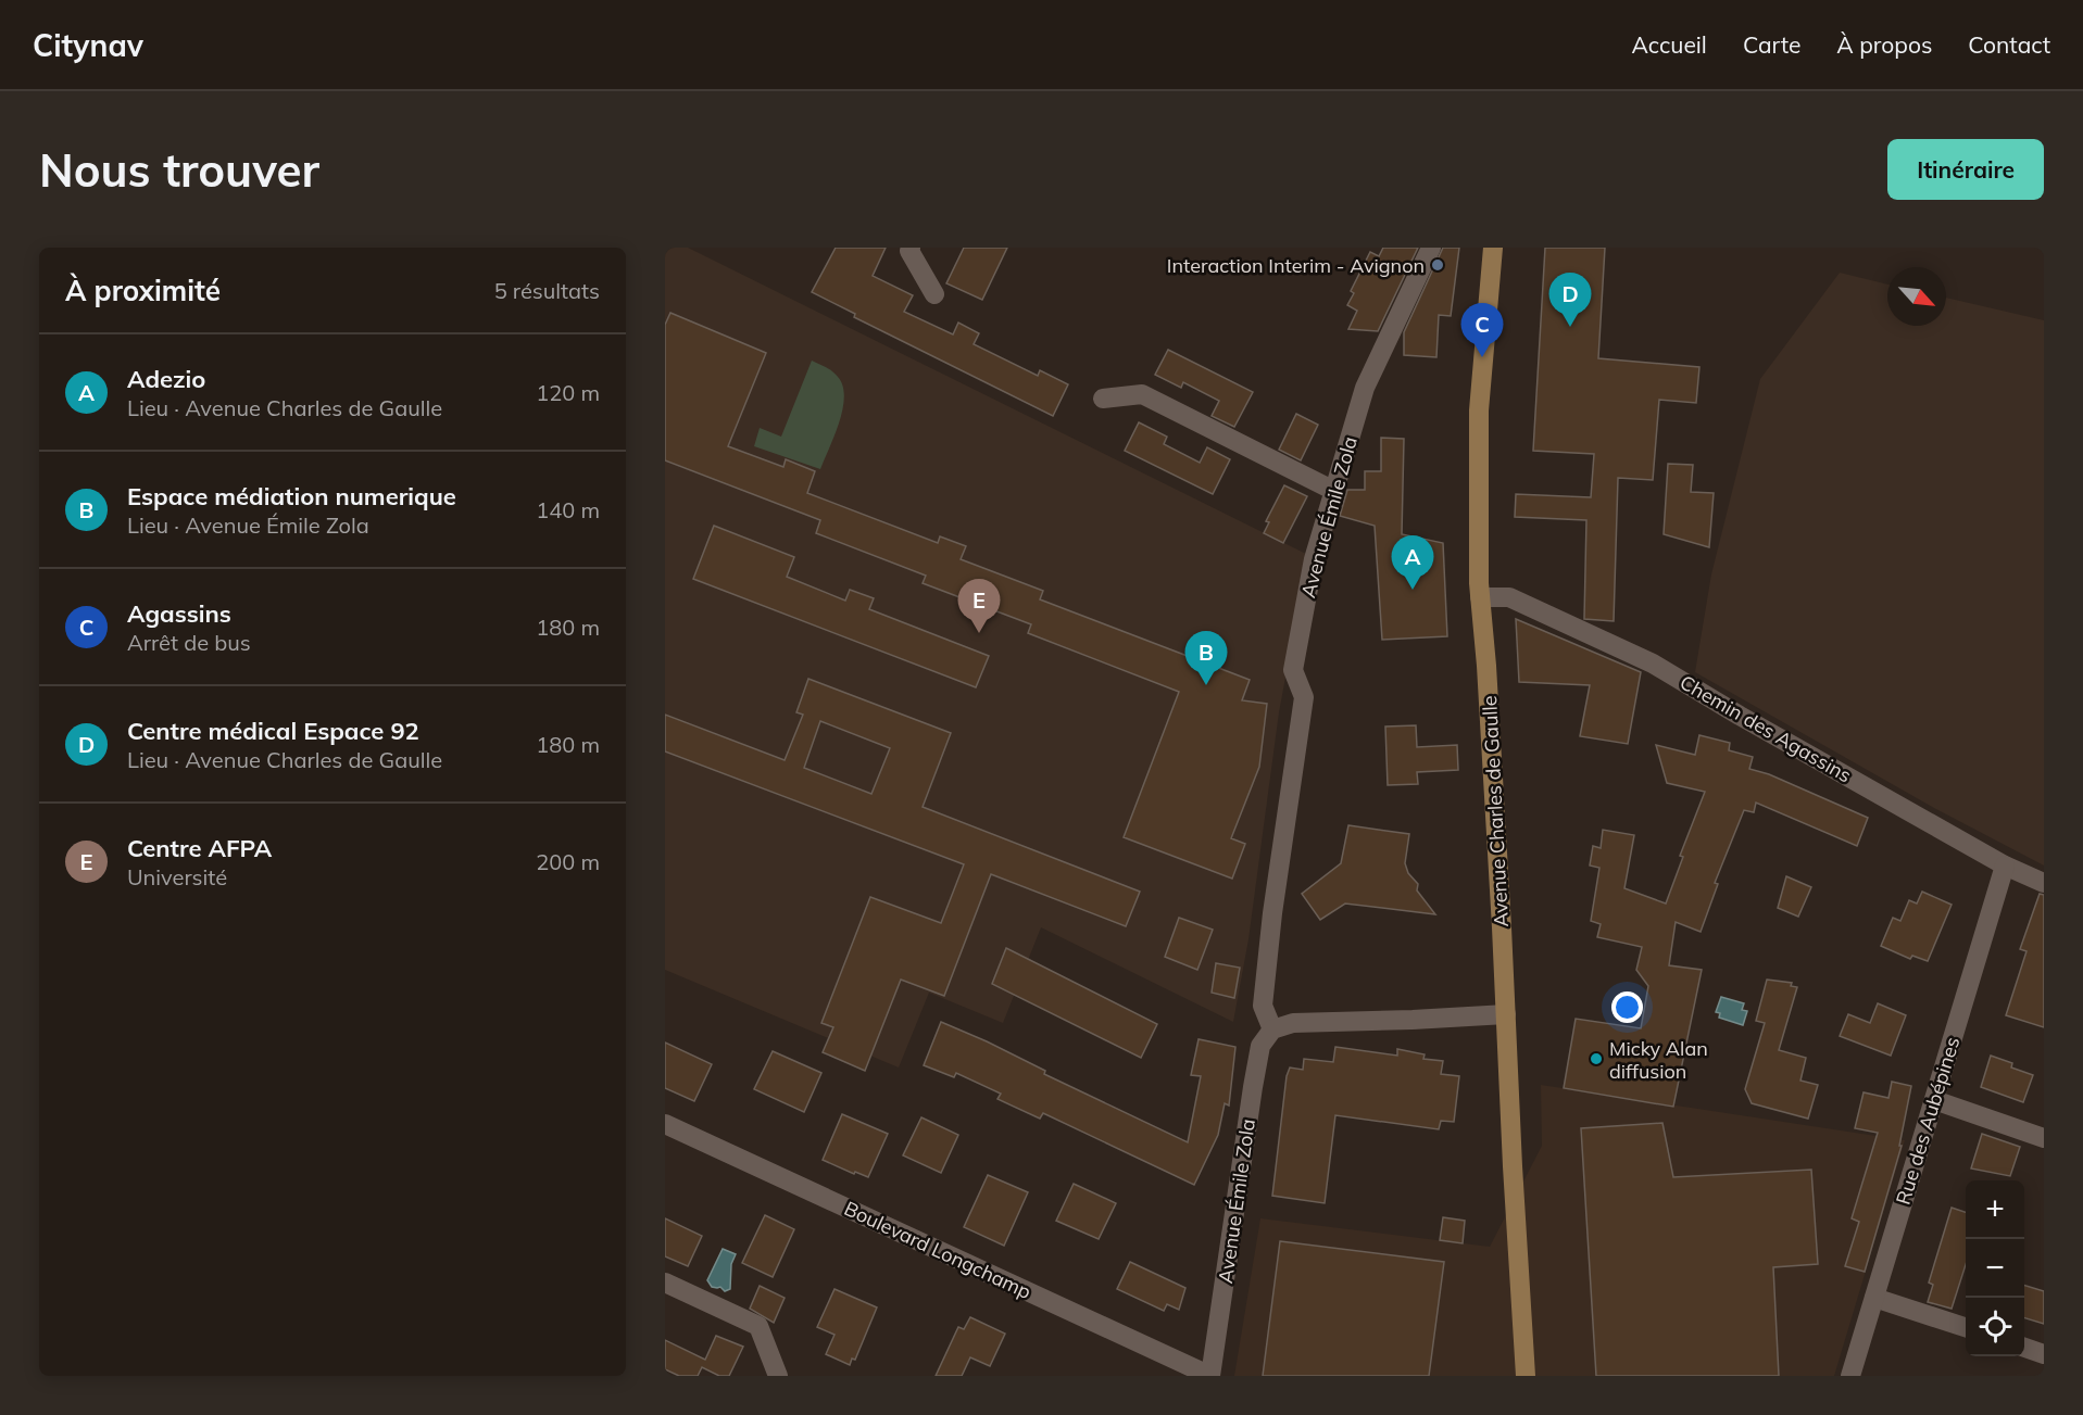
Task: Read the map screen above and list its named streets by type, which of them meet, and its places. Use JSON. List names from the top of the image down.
{
  "streets": {
    "main road": ["Avenue Charles de Gaulle"],
    "street": [
      "Avenue Émile Zola",
      "Chemin des Agassins",
      "Rue des Aubépines",
      "Boulevard Longchamp"
    ]
  },
  "crossings": [
    ["Avenue Émile Zola", "Boulevard Longchamp"],
    ["Chemin des Agassins", "Avenue Charles de Gaulle"],
    ["Chemin des Agassins", "Rue des Aubépines"]
  ],
  "places": ["Interaction Interim - Avignon", "Micky Alan diffusion"],
  "north": "bottom right",
  "page": {
    "header": "Citynav",
    "nav": [
      "Accueil",
      "Carte",
      "À propos",
      "Contact"
    ],
    "buttons": "Itinéraire",
    "title": "Nous trouver",
    "heading": ["À proximité", "5 résultats"],
    "pins": [
      "D",
      "C",
      "A",
      "E",
      "B"
    ],
    "list": [
      {
        "mark": "A",
        "name": "Adezio",
        "note": "Lieu · Avenue Charles de Gaulle",
        "value": "120 m"
      },
      {
        "mark": "B",
        "name": "Espace médiation numerique",
        "note": "Lieu · Avenue Émile Zola",
        "value": "140 m"
      },
      {
        "mark": "C",
        "name": "Agassins",
        "note": "Arrêt de bus",
        "value": "180 m"
      },
      {
        "mark": "D",
        "name": "Centre médical Espace 92",
        "note": "Lieu · Avenue Charles de Gaulle",
        "value": "180 m"
      },
      {
        "mark": "E",
        "name": "Centre AFPA",
        "note": "Université",
        "value": "200 m"
      }
    ],
    "map_buttons": ["+", "−"]
  }
}
